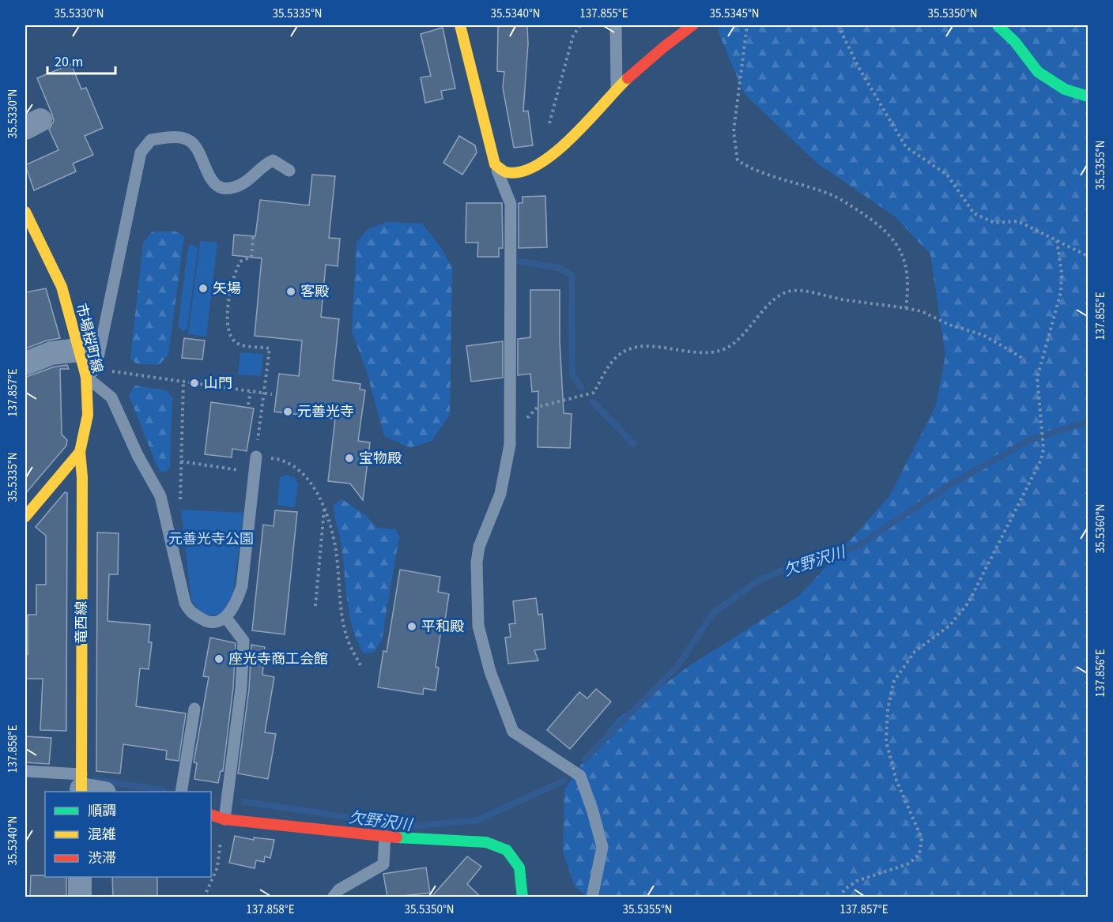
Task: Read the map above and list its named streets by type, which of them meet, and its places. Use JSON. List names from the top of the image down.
{
  "streets": {
    "street": ["市場桜町線", "竜西線"]
  },
  "crossings": [
    ["市場桜町線", "竜西線"]
  ],
  "water": ["欠野沢川"],
  "parks": ["元善光寺公園"],
  "places": [
    "矢場",
    "客殿",
    "山門",
    "元善光寺",
    "宝物殿",
    "平和殿",
    "座光寺商工会館"
  ],
  "legend": ["順調", "混雑", "渋滞"],
  "scale_bar": "20 m",
  "coordinates": [
    "35.5330°N",
    "35.5335°N",
    "35.5340°N",
    "137.855°E",
    "35.5345°N",
    "35.5350°N",
    "35.5355°N",
    "137.857°E",
    "35.5360°N",
    "137.856°E",
    "137.858°E"
  ]
}
